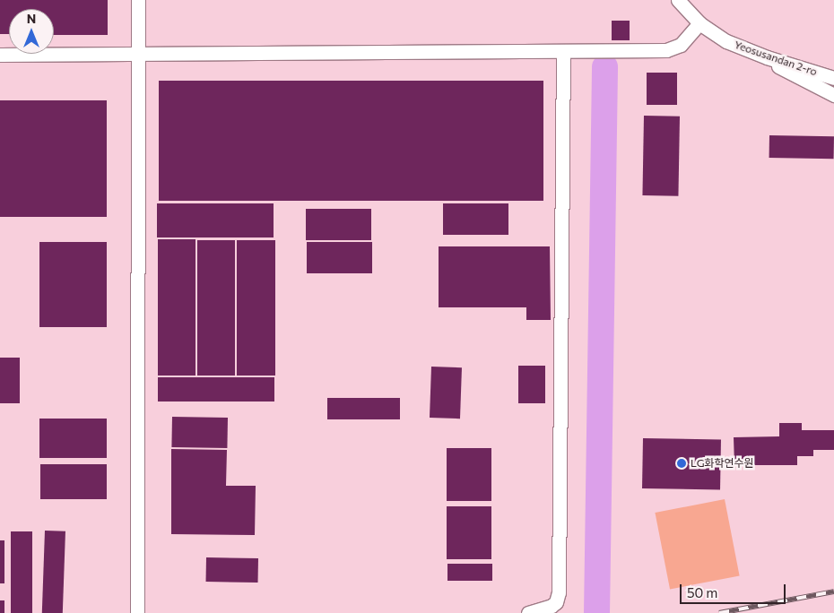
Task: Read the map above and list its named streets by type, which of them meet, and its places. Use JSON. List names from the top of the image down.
{
  "streets": {
    "street": ["Yeosusandan 2-ro"]
  },
  "places": ["LG화학연수원"],
  "scale_bar": "50 m",
  "north": "top"
}
